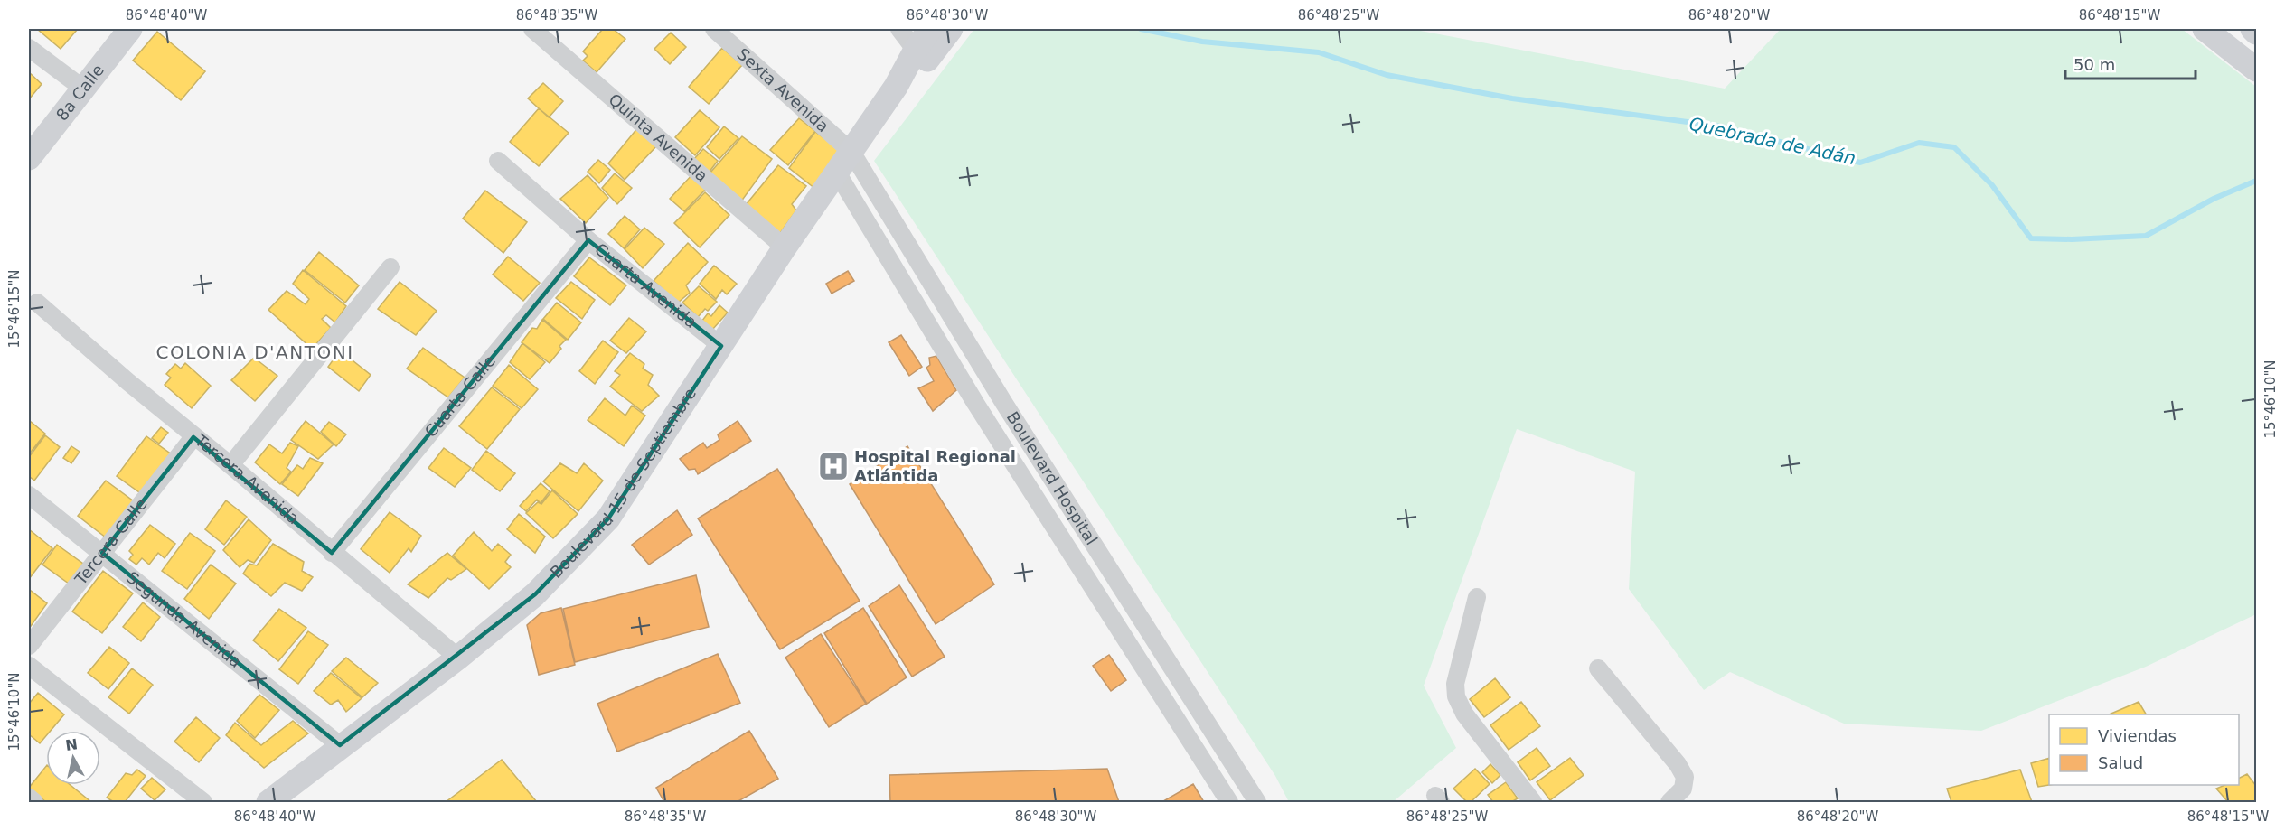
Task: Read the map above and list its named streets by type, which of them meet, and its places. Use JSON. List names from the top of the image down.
{
  "streets": {
    "street": [
      "Sexta Avenida",
      "8a Calle",
      "Quinta Avenida",
      "Cuarta Avenida",
      "Cuarta Calle",
      "Boulevard Hospital",
      "Tercera Avenida",
      "Boulevard 15 de Septiembre",
      "Tercera Calle",
      "Segunda Avenida"
    ]
  },
  "crossings": [
    ["Sexta Avenida", "Boulevard Hospital"],
    ["Sexta Avenida", "Boulevard 15 de Septiembre"],
    ["Quinta Avenida", "Boulevard 15 de Septiembre"],
    ["Cuarta Avenida", "Cuarta Calle"],
    ["Cuarta Avenida", "Boulevard 15 de Septiembre"],
    ["Cuarta Calle", "Tercera Avenida"],
    ["Boulevard Hospital", "Boulevard 15 de Septiembre"],
    ["Tercera Avenida", "Boulevard 15 de Septiembre"],
    ["Tercera Avenida", "Tercera Calle"],
    ["Boulevard 15 de Septiembre", "Segunda Avenida"],
    ["Tercera Calle", "Segunda Avenida"]
  ],
  "districts": ["COLONIA D'ANTONI"],
  "water": ["Quebrada de Adán"],
  "places": {
    "hospital": ["Hospital Regional Atlántida"]
  },
  "legend": ["Viviendas", "Salud"],
  "scale_bar": "50 m",
  "north": "top",
  "coordinates": [
    "86°48'40\"W",
    "86°48'35\"W",
    "86°48'30\"W",
    "86°48'25\"W",
    "86°48'20\"W",
    "86°48'15\"W",
    "15°46'15\"N",
    "15°46'10\"N"
  ]
}
